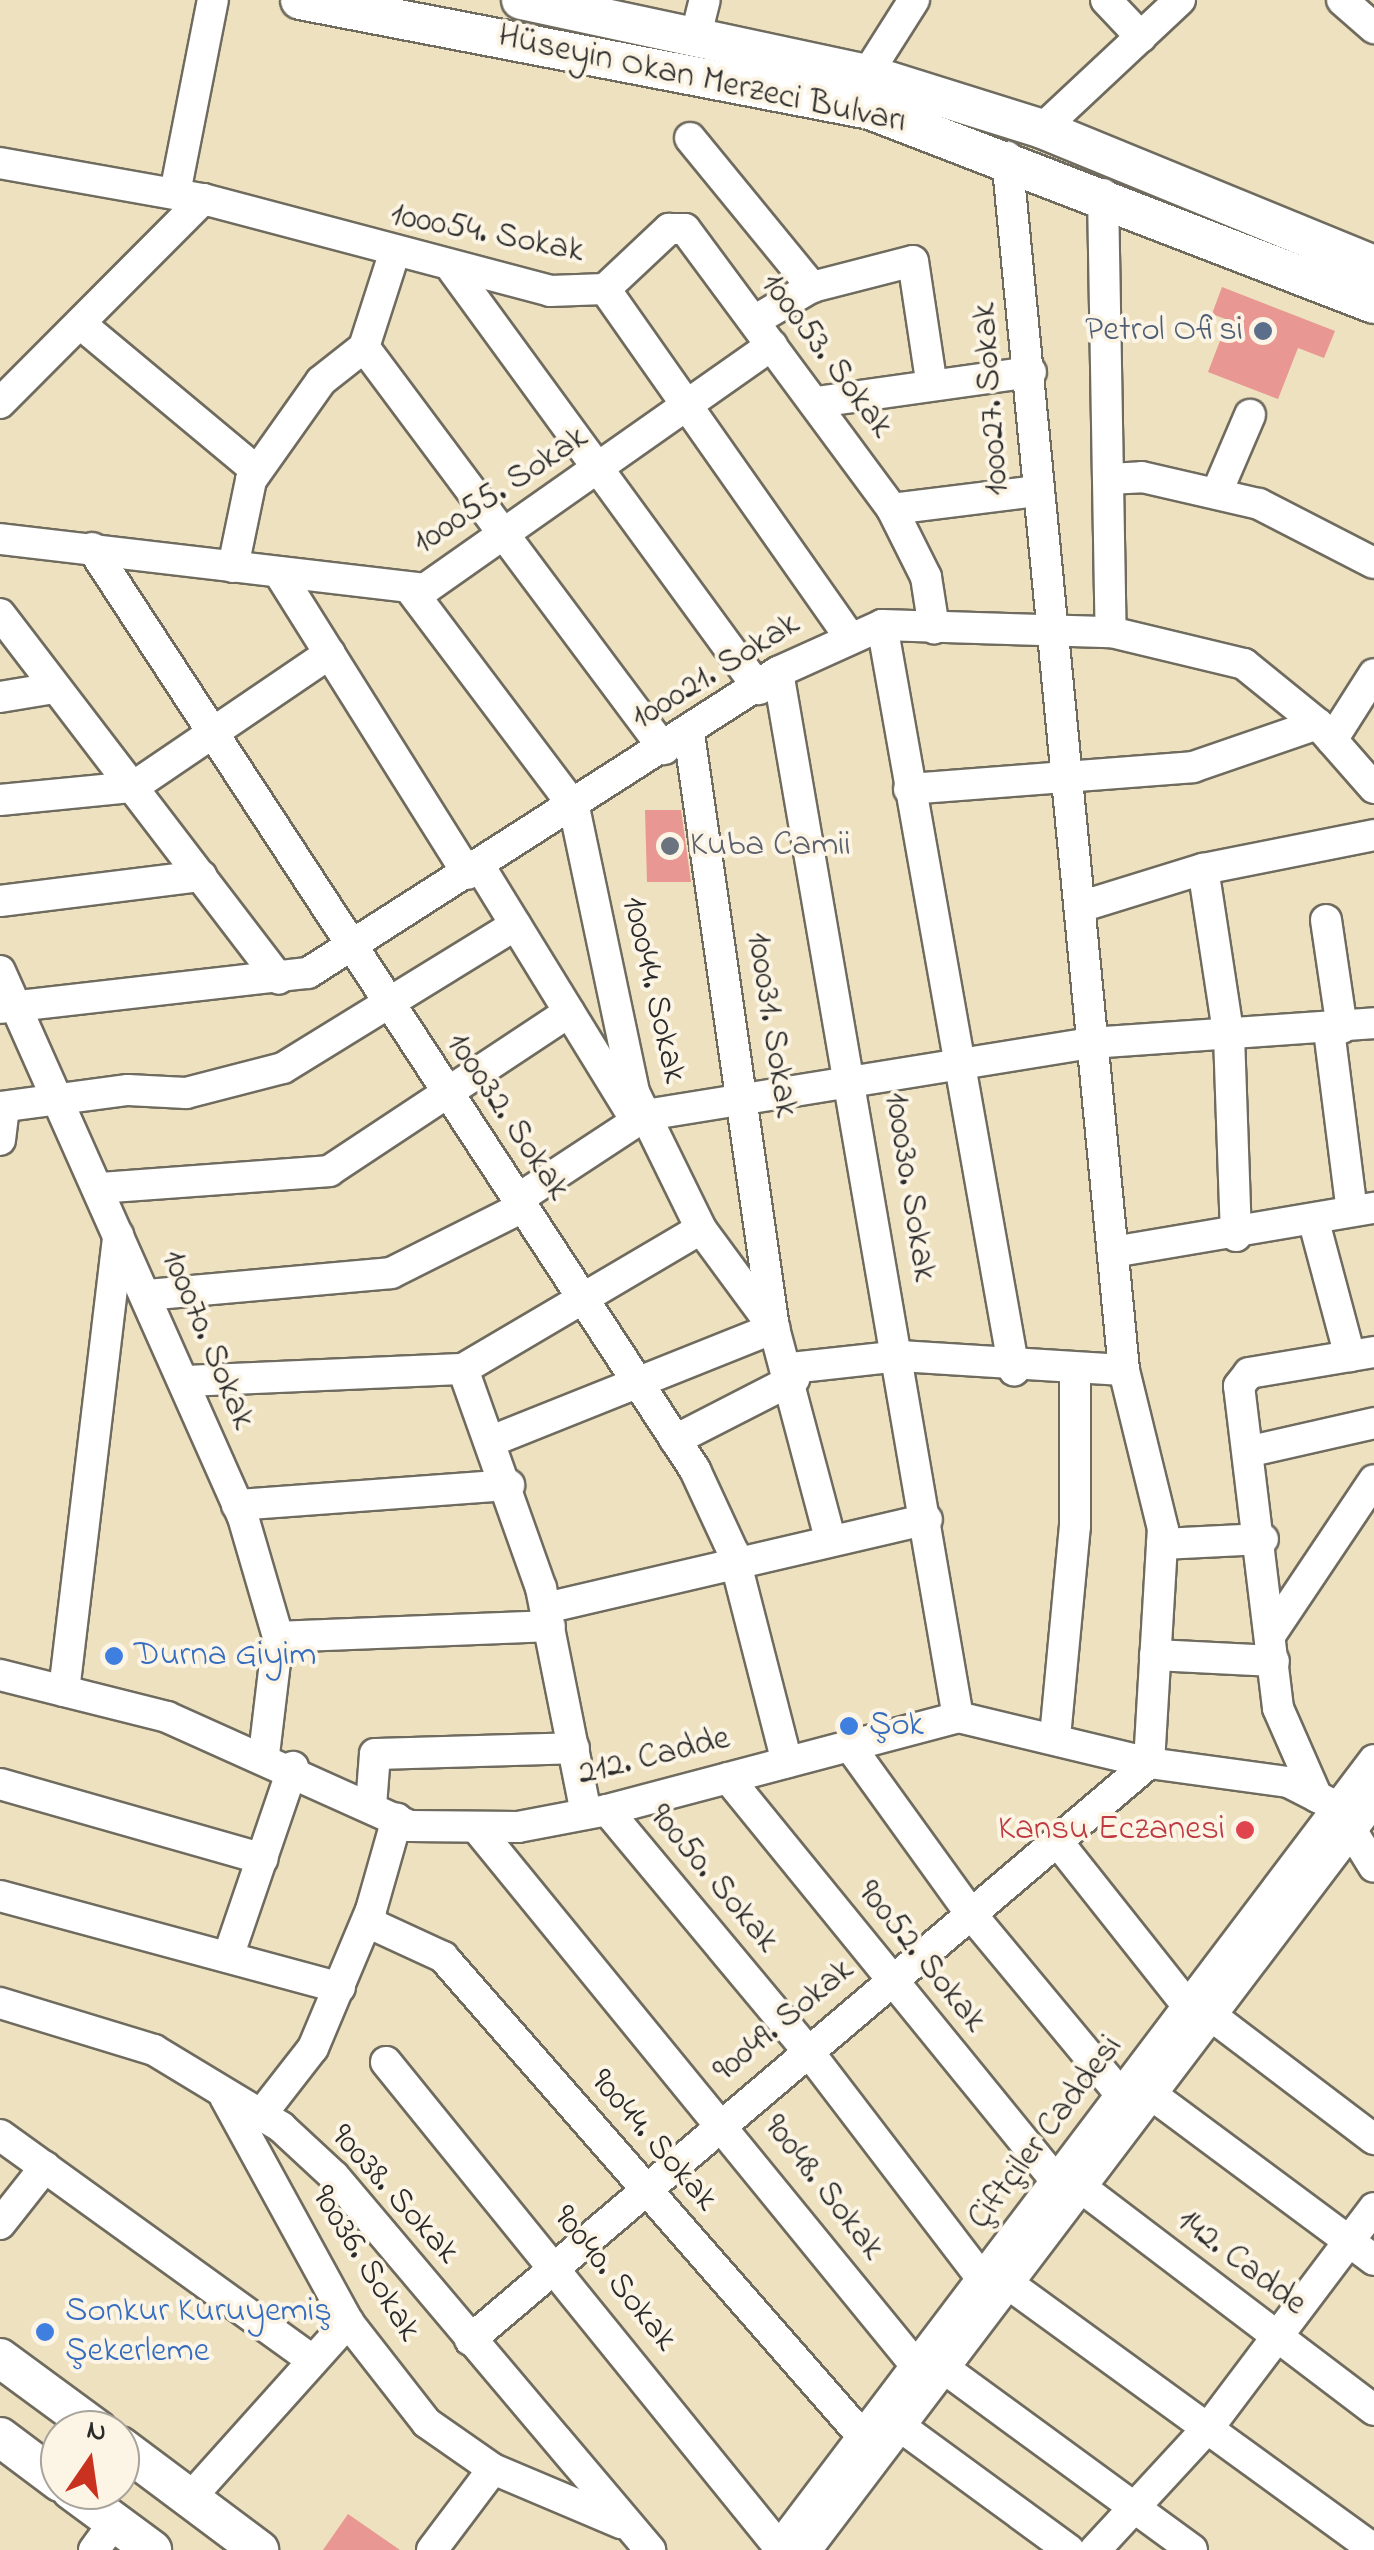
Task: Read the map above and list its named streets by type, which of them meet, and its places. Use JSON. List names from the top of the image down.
{
  "streets": {
    "main road": ["Hüseyin Okan Merzeci Bulvarı"],
    "street": [
      "100054. Sokak",
      "100053. Sokak",
      "100027. Sokak",
      "100055. Sokak",
      "100021. Sokak",
      "100044. Sokak",
      "100031. Sokak",
      "100032. Sokak",
      "100030. Sokak",
      "100070. Sokak",
      "212. Cadde",
      "90050. Sokak",
      "90052. Sokak",
      "90049. Sokak",
      "Çiftçiler Caddesi",
      "90044. Sokak",
      "90048. Sokak",
      "90038. Sokak",
      "142. Cadde",
      "90036. Sokak",
      "90040. Sokak"
    ]
  },
  "crossings": [
    ["Hüseyin Okan Merzeci Bulvarı", "100027. Sokak"],
    ["100054. Sokak", "100053. Sokak"],
    ["100054. Sokak", "100055. Sokak"],
    ["100054. Sokak", "100021. Sokak"],
    ["100054. Sokak", "100030. Sokak"],
    ["100053. Sokak", "100055. Sokak"],
    ["100053. Sokak", "100021. Sokak"],
    ["100027. Sokak", "100021. Sokak"],
    ["100027. Sokak", "212. Cadde"],
    ["100027. Sokak", "90049. Sokak"],
    ["100055. Sokak", "100044. Sokak"],
    ["100055. Sokak", "100032. Sokak"],
    ["100055. Sokak", "100030. Sokak"],
    ["100021. Sokak", "100044. Sokak"],
    ["100021. Sokak", "100031. Sokak"],
    ["100021. Sokak", "100032. Sokak"],
    ["100021. Sokak", "100030. Sokak"],
    ["100021. Sokak", "100070. Sokak"],
    ["100044. Sokak", "100031. Sokak"],
    ["100032. Sokak", "212. Cadde"],
    ["100030. Sokak", "212. Cadde"],
    ["100070. Sokak", "212. Cadde"],
    ["212. Cadde", "90050. Sokak"],
    ["212. Cadde", "90052. Sokak"],
    ["212. Cadde", "90049. Sokak"],
    ["212. Cadde", "Çiftçiler Caddesi"],
    ["212. Cadde", "90048. Sokak"],
    ["90050. Sokak", "90049. Sokak"],
    ["90050. Sokak", "Çiftçiler Caddesi"],
    ["90052. Sokak", "90049. Sokak"],
    ["90052. Sokak", "Çiftçiler Caddesi"],
    ["90052. Sokak", "142. Cadde"],
    ["90049. Sokak", "90044. Sokak"],
    ["90049. Sokak", "90048. Sokak"],
    ["90049. Sokak", "90038. Sokak"],
    ["90049. Sokak", "90040. Sokak"],
    ["Çiftçiler Caddesi", "90044. Sokak"],
    ["Çiftçiler Caddesi", "90048. Sokak"],
    ["Çiftçiler Caddesi", "142. Cadde"],
    ["Çiftçiler Caddesi", "90040. Sokak"],
    ["90038. Sokak", "90036. Sokak"]
  ],
  "places": [
    "Petrol Ofisi",
    "Kuba Camii",
    "Durna Giyim",
    "Şok",
    "Kansu Eczanesi",
    "Sonkur Kuruyemiş Şekerleme"
  ],
  "north": "top"
}
